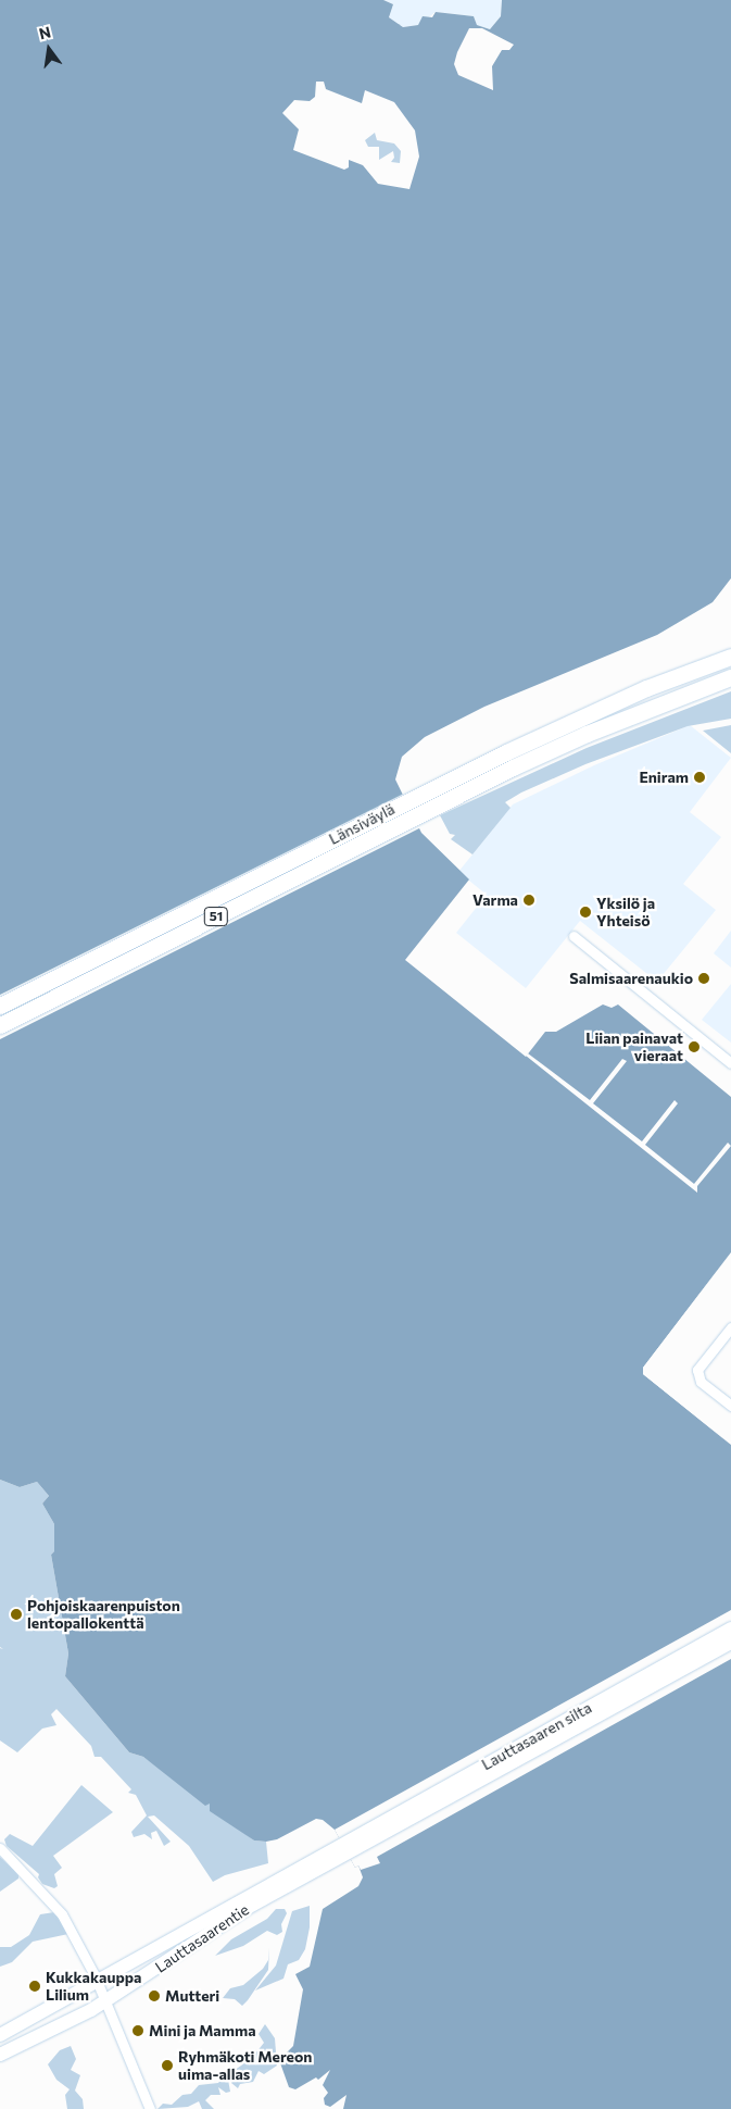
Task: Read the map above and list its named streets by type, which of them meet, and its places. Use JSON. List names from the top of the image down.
{
  "streets": {
    "highway": ["Länsiväylä", "51"],
    "main road": ["Lauttasaaren silta", "Lauttasaarentie"]
  },
  "crossings": [
    ["Lauttasaaren silta", "Lauttasaarentie"]
  ],
  "places": [
    "Eniram",
    "Varma",
    "Yksilö ja Yhteisö",
    "Salmisaarenaukio",
    "Liian painavat vieraat",
    "Pohjoiskaarenpuiston lentopallokenttä",
    "Kukkakauppa Lilium",
    "Mutteri",
    "Mini ja Mamma",
    "Ryhmäkoti Mereon uima-allas"
  ],
  "north": "top"
}
